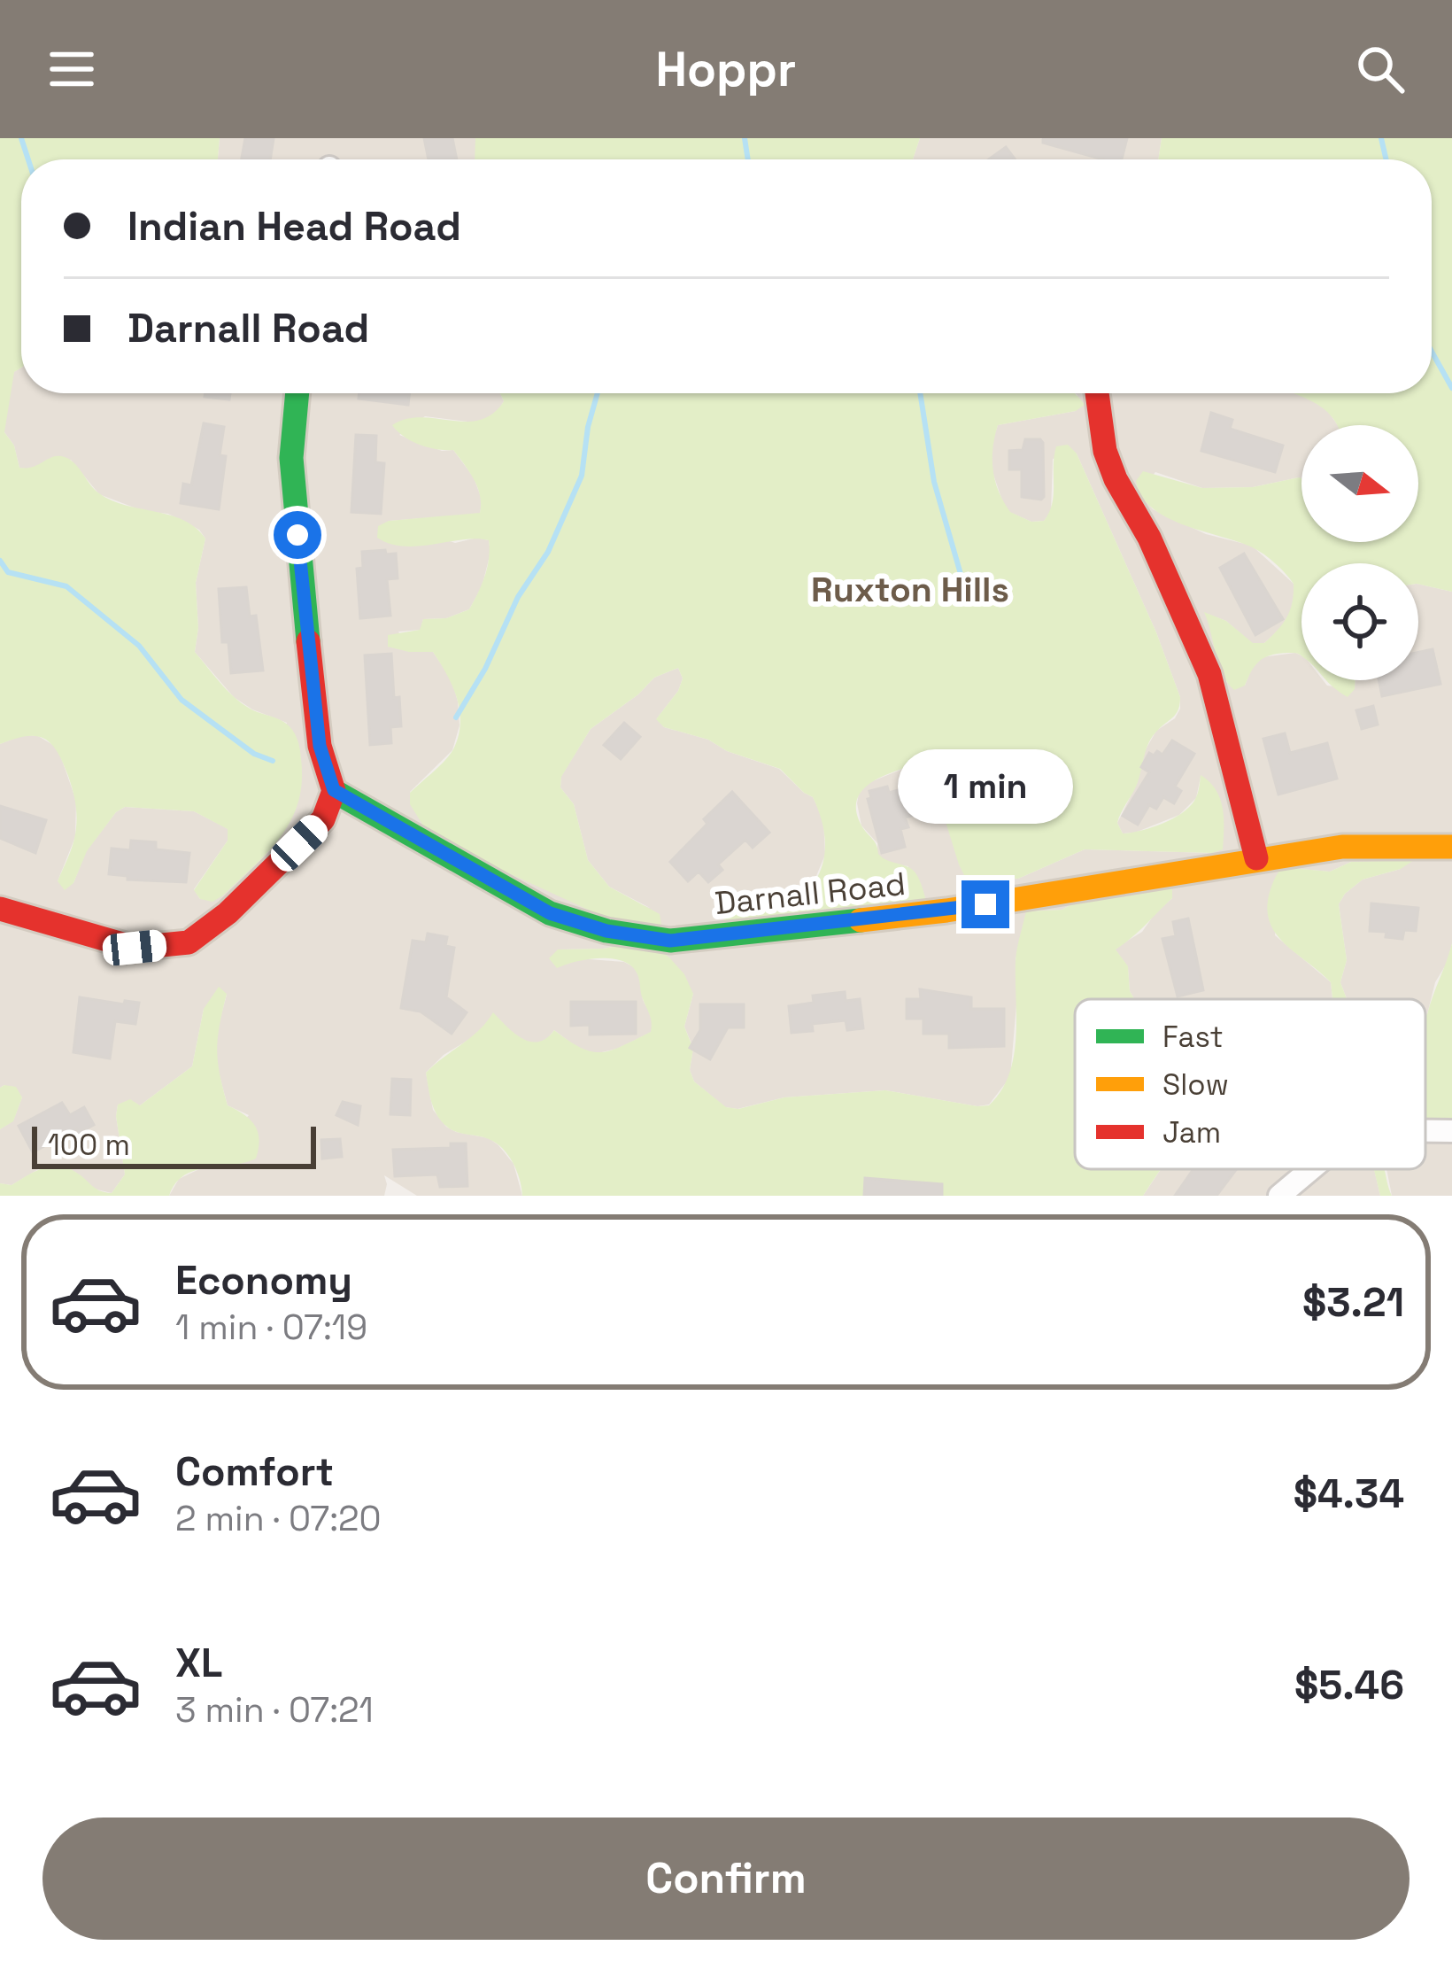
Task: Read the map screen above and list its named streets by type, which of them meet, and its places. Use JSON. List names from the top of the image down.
{
  "streets": {
    "street": ["Darnall Road"]
  },
  "districts": ["Ruxton Hills"],
  "legend": ["Fast", "Slow", "Jam"],
  "scale_bar": "100 m",
  "north": "right",
  "page": {
    "header": "Hoppr",
    "banner": ["Indian Head Road", "Darnall Road"],
    "bubble": "1 min",
    "scale": "100 m",
    "list": [
      {
        "name": "Economy",
        "note": "1 min · 07:19",
        "value": "$3.21"
      },
      {
        "name": "Comfort",
        "note": "2 min · 07:20",
        "value": "$4.34"
      },
      {
        "name": "XL",
        "note": "3 min · 07:21",
        "value": "$5.46"
      }
    ],
    "buttons": "Confirm"
  }
}
